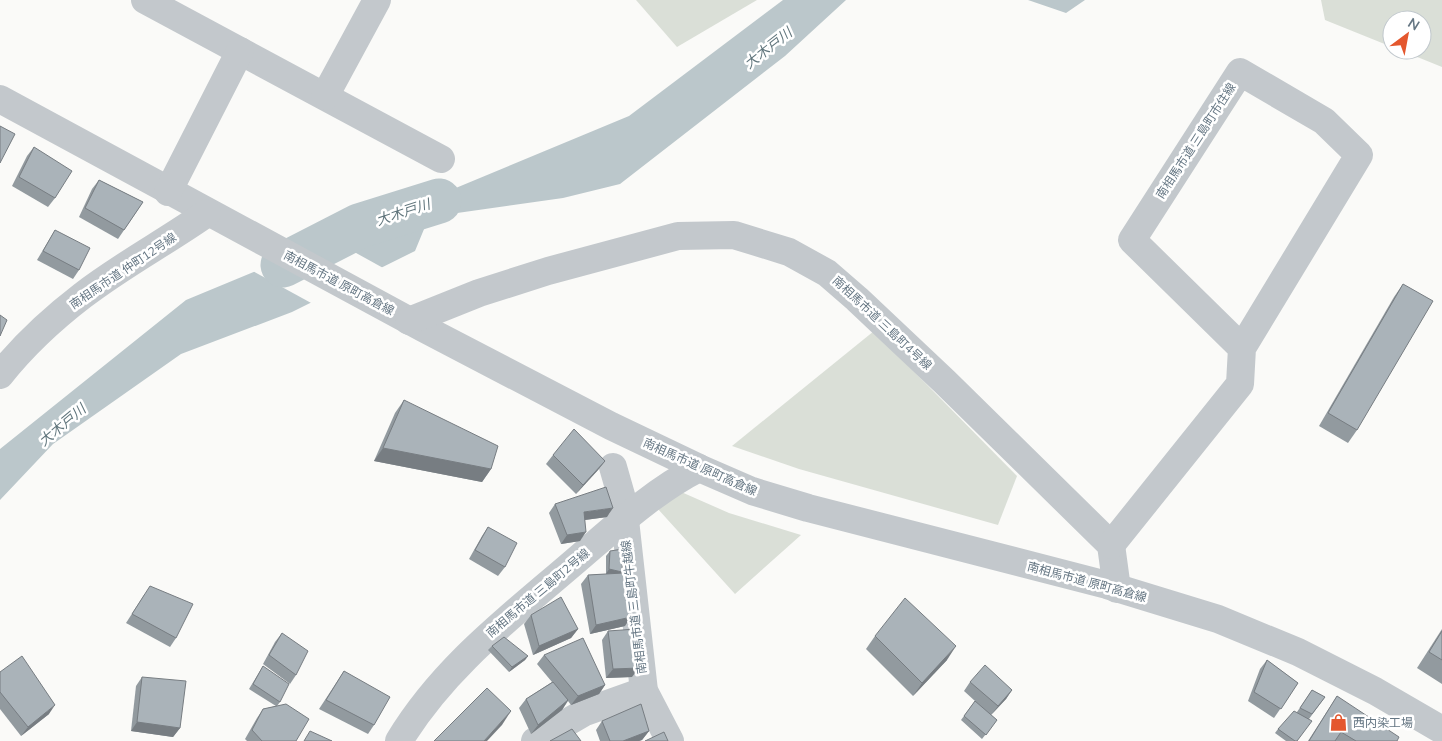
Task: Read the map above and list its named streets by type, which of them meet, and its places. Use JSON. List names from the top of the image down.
{
  "streets": {
    "street": [
      "南相馬市道 三島町市住線",
      "南相馬市道 仲町12号線",
      "南相馬市道 原町高倉線",
      "南相馬市道 三島町4号線",
      "南相馬市道 三島町2号線",
      "南相馬市道 三島町牛越線"
    ]
  },
  "crossings": [
    ["南相馬市道 三島町市住線", "南相馬市道 三島町4号線"],
    ["南相馬市道 仲町12号線", "南相馬市道 原町高倉線"],
    ["南相馬市道 原町高倉線", "南相馬市道 三島町4号線"],
    ["南相馬市道 原町高倉線", "南相馬市道 三島町2号線"],
    ["南相馬市道 三島町2号線", "南相馬市道 三島町牛越線"]
  ],
  "water": ["大木戸川"],
  "places": {
    "shop": ["西内染工場"]
  },
  "north": "top right"
}
